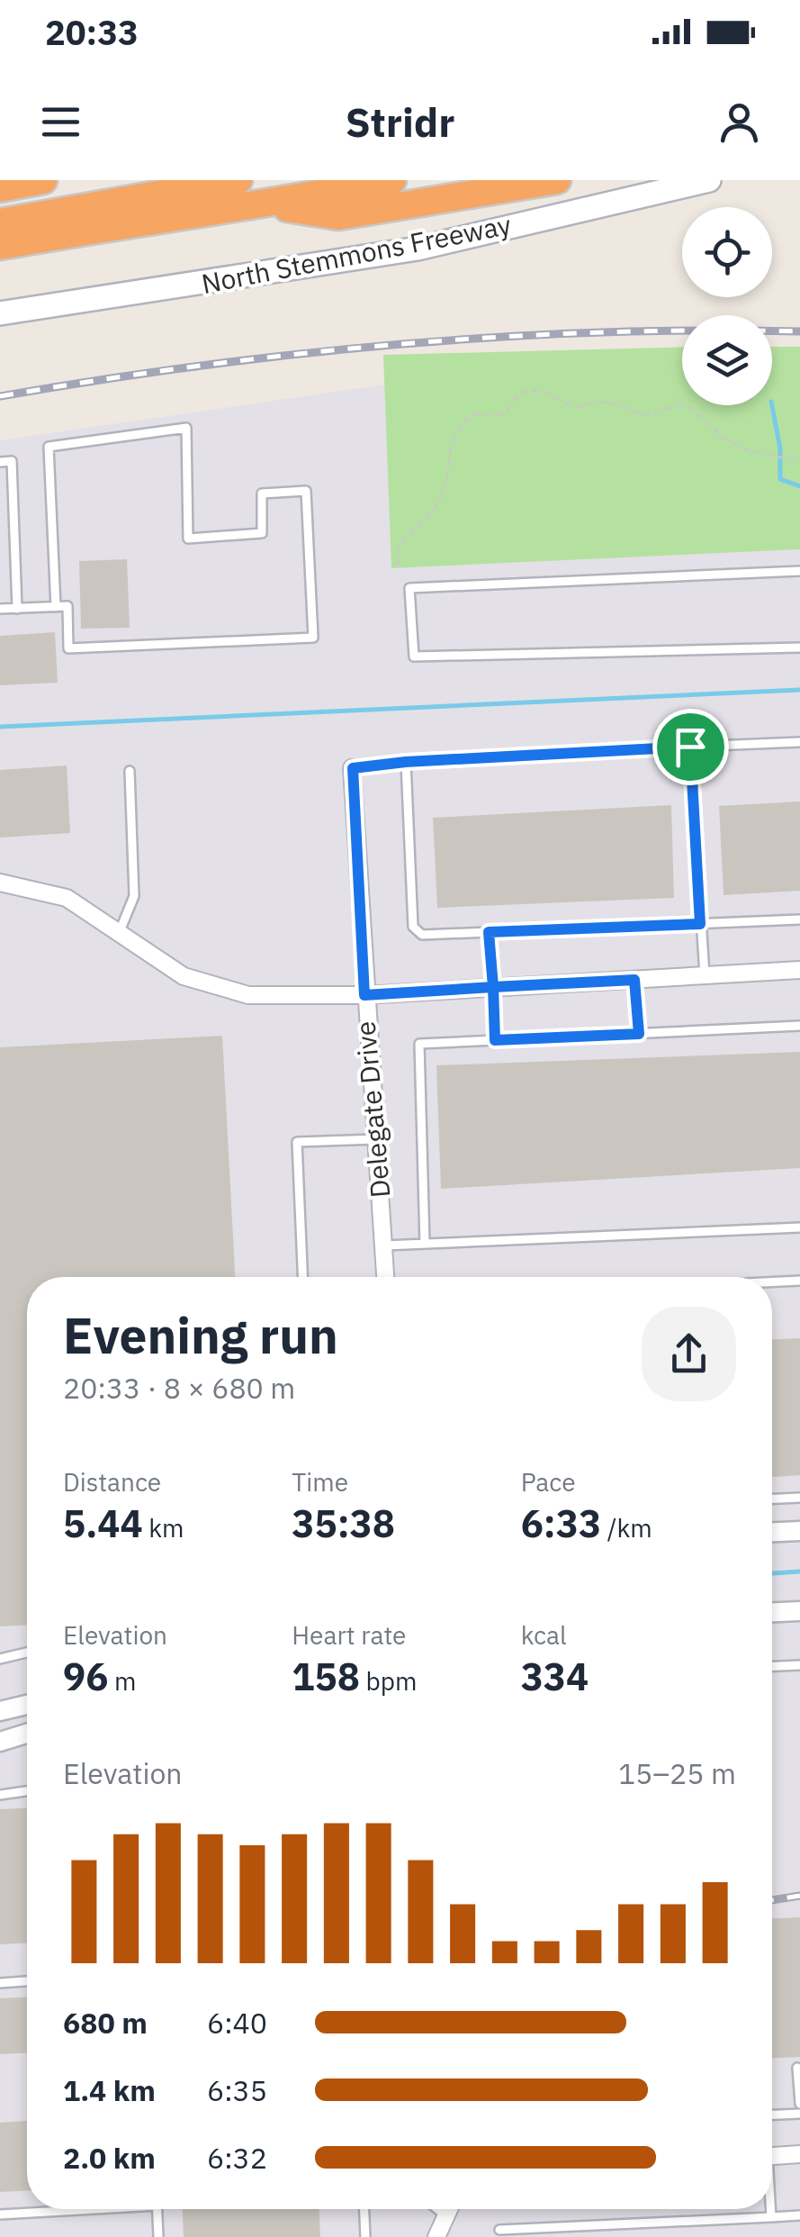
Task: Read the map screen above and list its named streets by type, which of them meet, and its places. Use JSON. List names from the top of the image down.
{
  "streets": {
    "main road": ["North Stemmons Freeway"],
    "street": ["Delegate Drive"]
  },
  "page": {
    "status": "20:33",
    "header": "Stridr",
    "heading": ["Evening run", "20:33 · 8 × 680 m"],
    "stats": [
      ["Distance", "5.44 km"],
      ["Time", "35:38"],
      ["Pace", "6:33 /km"],
      ["Elevation", "96 m"],
      ["Heart rate", "158 bpm"],
      ["kcal", "334"]
    ],
    "chart": ["Elevation", "15–25 m"],
    "list": [
      {
        "name": "680 m",
        "note": "6:40"
      },
      {
        "name": "1.4 km",
        "note": "6:35"
      },
      {
        "name": "2.0 km",
        "note": "6:32"
      }
    ]
  }
}
